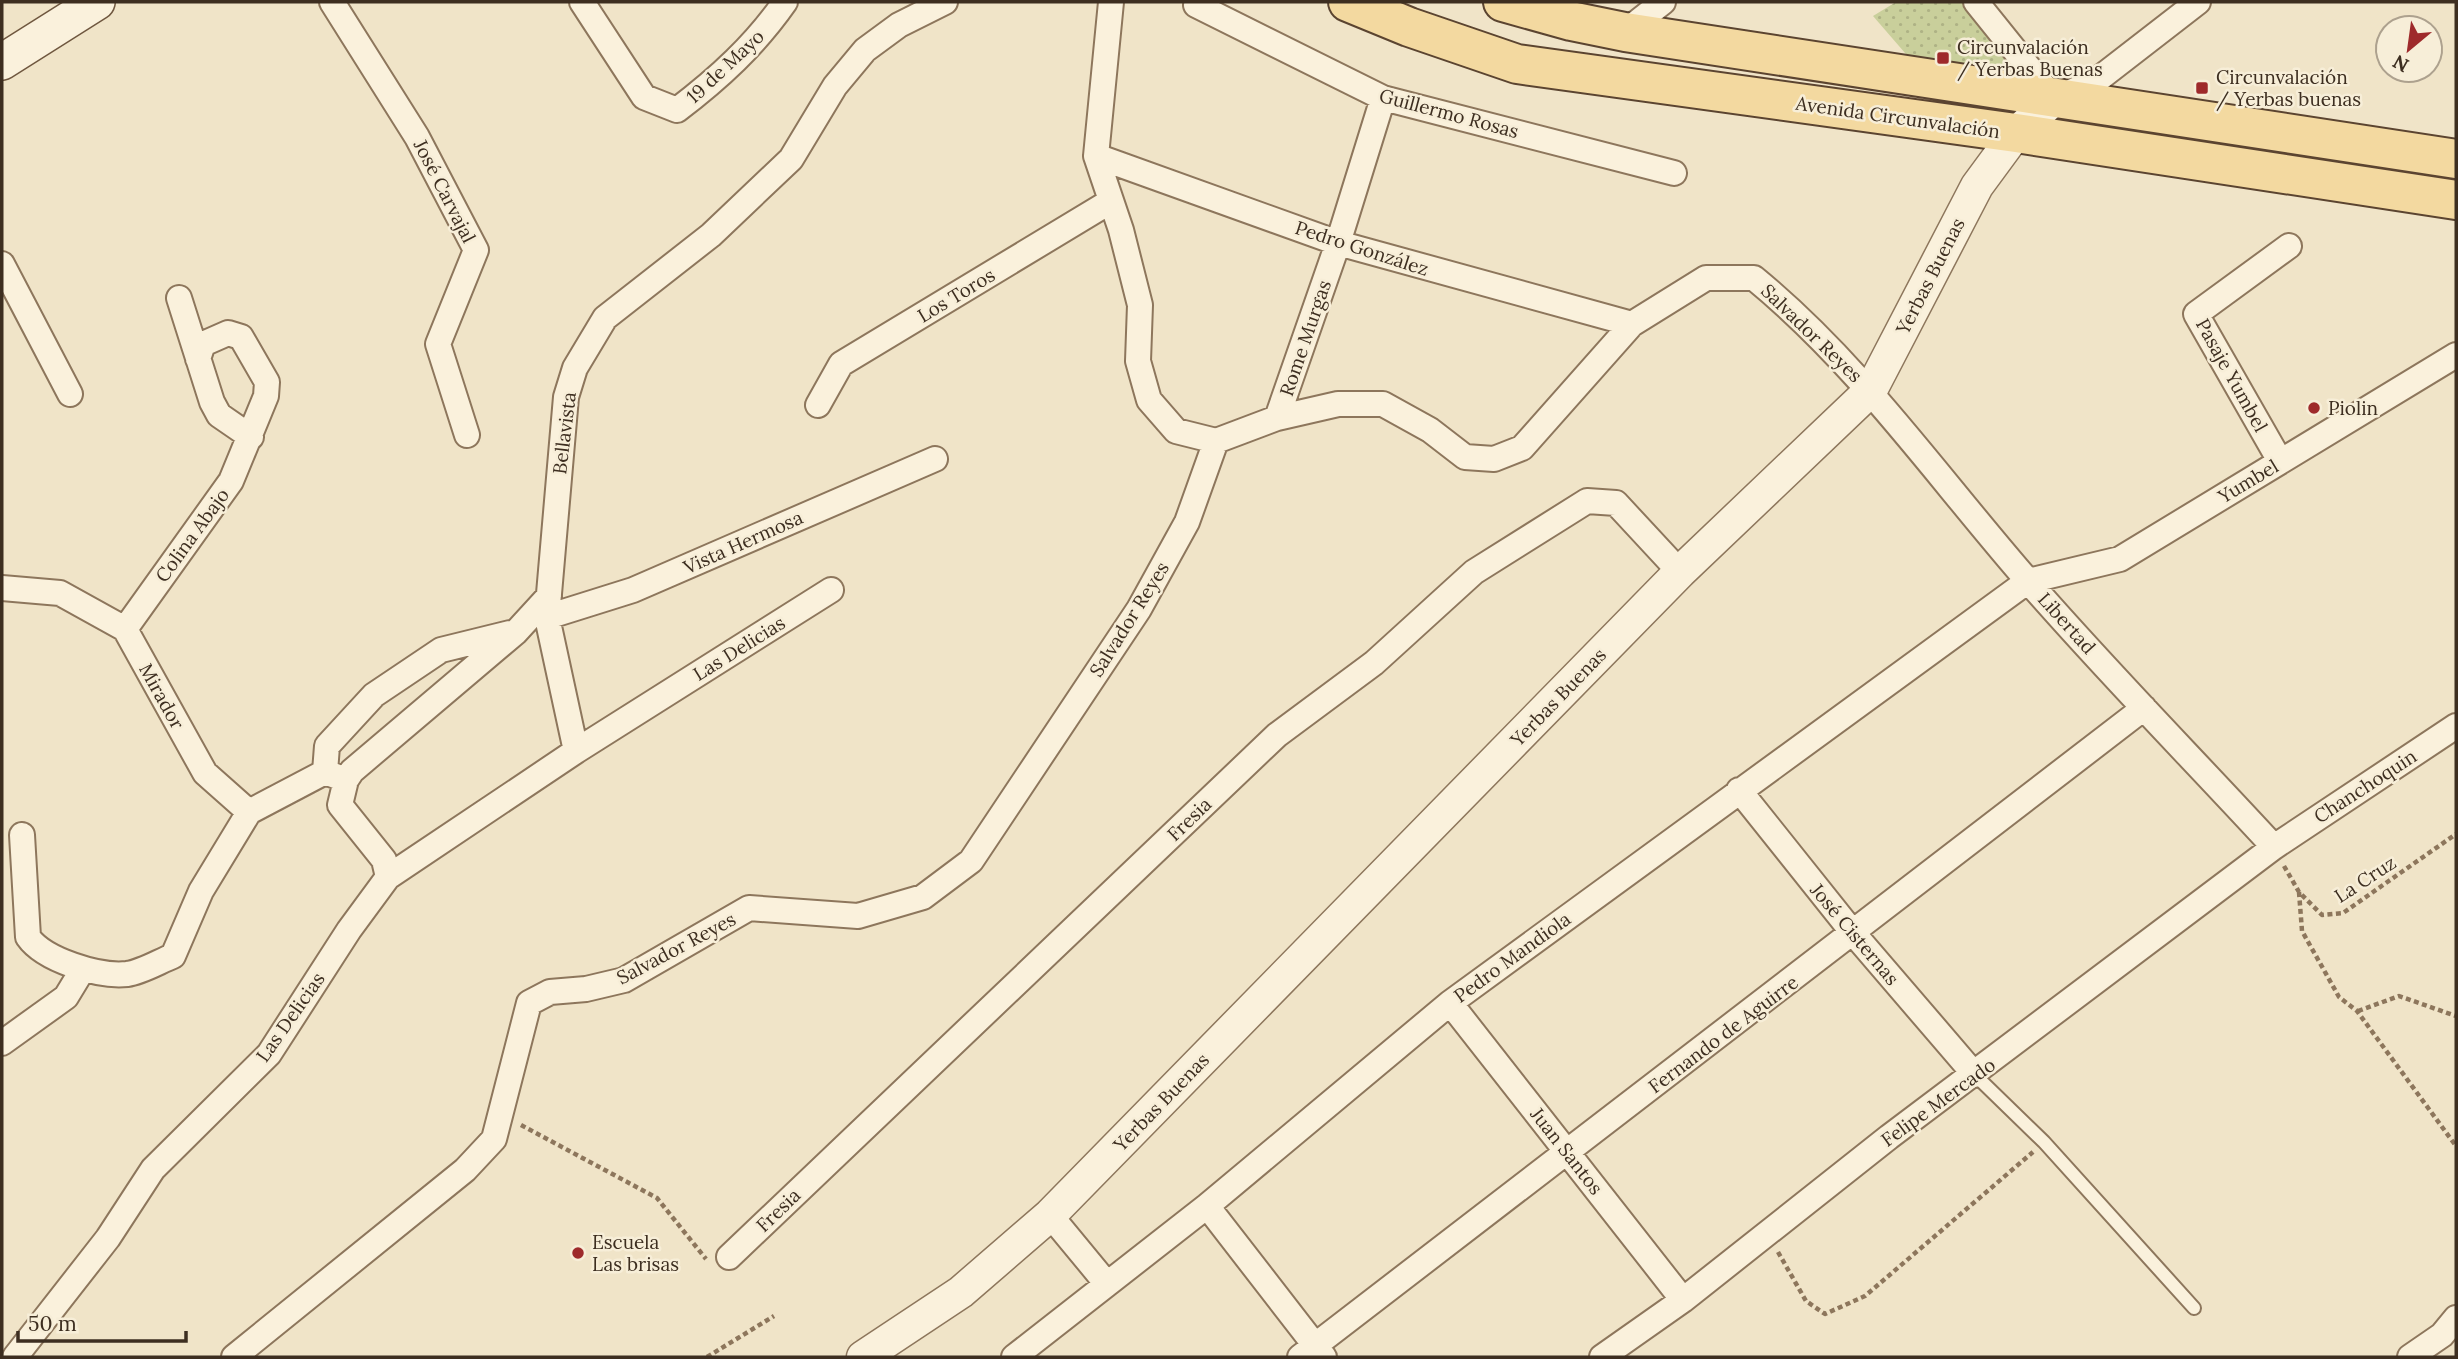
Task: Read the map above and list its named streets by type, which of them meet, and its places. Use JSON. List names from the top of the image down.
{
  "streets": {
    "main road": ["Avenida Circunvalación"],
    "street": [
      "19 de Mayo",
      "Guillermo Rosas",
      "José Carvajal",
      "Pedro González",
      "Yerbas Buenas",
      "Los Toros",
      "Salvador Reyes",
      "Rome Murgas",
      "Pasaje Yumbel",
      "Bellavista",
      "Yumbel",
      "Colina Abajo",
      "Vista Hermosa",
      "Libertad",
      "Las Delicias",
      "Mirador",
      "Chanchoquin",
      "Fresia",
      "José Cisternas",
      "Pedro Mandiola",
      "Fernando de Aguirre",
      "Felipe Mercado",
      "Juan Santos"
    ],
    "path": ["La Cruz"]
  },
  "crossings": [
    ["Guillermo Rosas", "Rome Murgas"],
    ["Avenida Circunvalación", "Yerbas Buenas"],
    ["Pedro González", "Salvador Reyes"],
    ["Pedro González", "Rome Murgas"],
    ["Yerbas Buenas", "Salvador Reyes"],
    ["Yerbas Buenas", "Libertad"],
    ["Yerbas Buenas", "Fresia"],
    ["Salvador Reyes", "Rome Murgas"],
    ["Salvador Reyes", "Libertad"],
    ["Pasaje Yumbel", "Yumbel"],
    ["Bellavista", "Vista Hermosa"],
    ["Yumbel", "Libertad"],
    ["Yumbel", "Pedro Mandiola"],
    ["Colina Abajo", "Mirador"],
    ["Libertad", "Chanchoquin"],
    ["Libertad", "La Cruz"],
    ["Libertad", "Pedro Mandiola"],
    ["Libertad", "Fernando de Aguirre"],
    ["Libertad", "Felipe Mercado"],
    ["Chanchoquin", "La Cruz"],
    ["Chanchoquin", "Felipe Mercado"],
    ["La Cruz", "Felipe Mercado"],
    ["José Cisternas", "Pedro Mandiola"],
    ["José Cisternas", "Fernando de Aguirre"],
    ["José Cisternas", "Felipe Mercado"],
    ["Pedro Mandiola", "Juan Santos"],
    ["Fernando de Aguirre", "Juan Santos"],
    ["Felipe Mercado", "Juan Santos"]
  ],
  "places": {
    "transit": ["Circunvalación / Yerbas Buenas", "Circunvalación / Yerbas buenas"],
    "other": ["Piolin", "Escuela Las brisas"]
  },
  "scale_bar": "50 m",
  "north": "bottom left"
}
